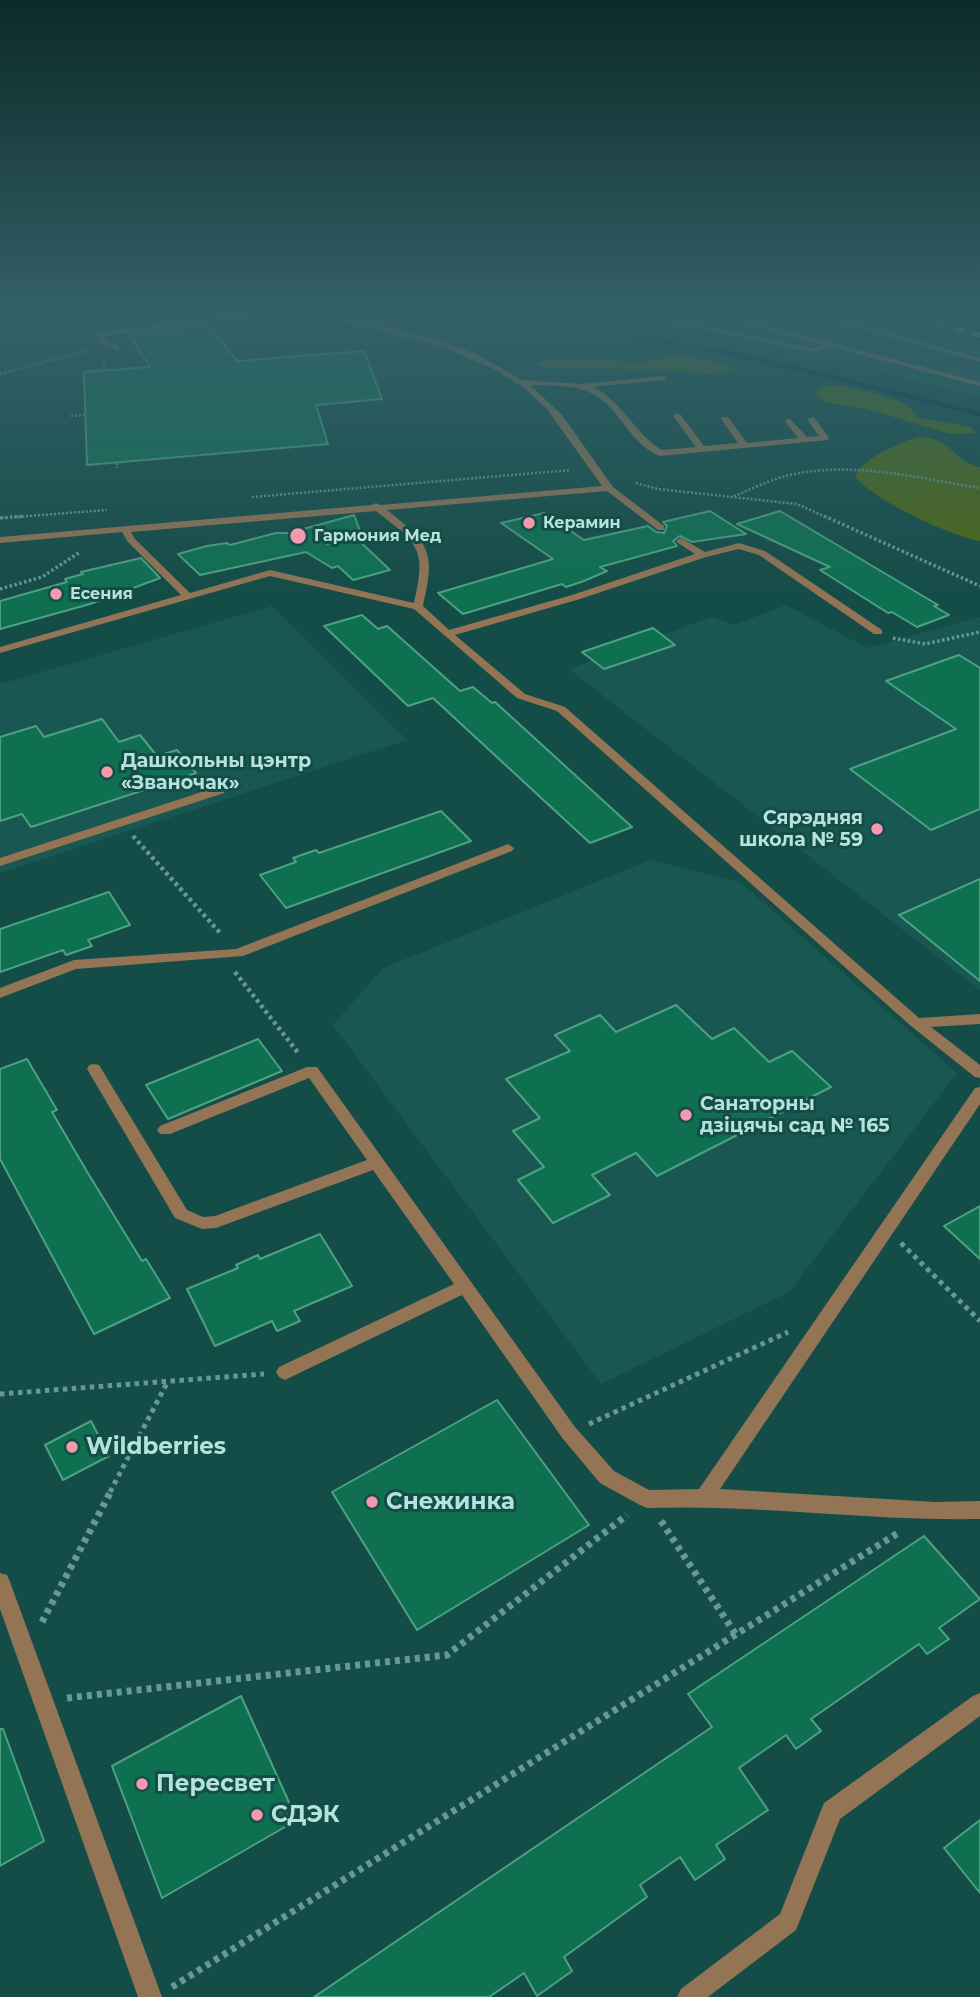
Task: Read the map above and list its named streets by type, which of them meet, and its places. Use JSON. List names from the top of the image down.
{
  "places": [
    "Керамин",
    "Гармония Мед",
    "Есения",
    "Дашкольны цэнтр «Званочак»",
    "Сярэдняя школа № 59",
    "Санаторны дзіцячы сад № 165",
    "Wildberries",
    "Снежинка",
    "Пересвет",
    "СДЭК"
  ]
}
